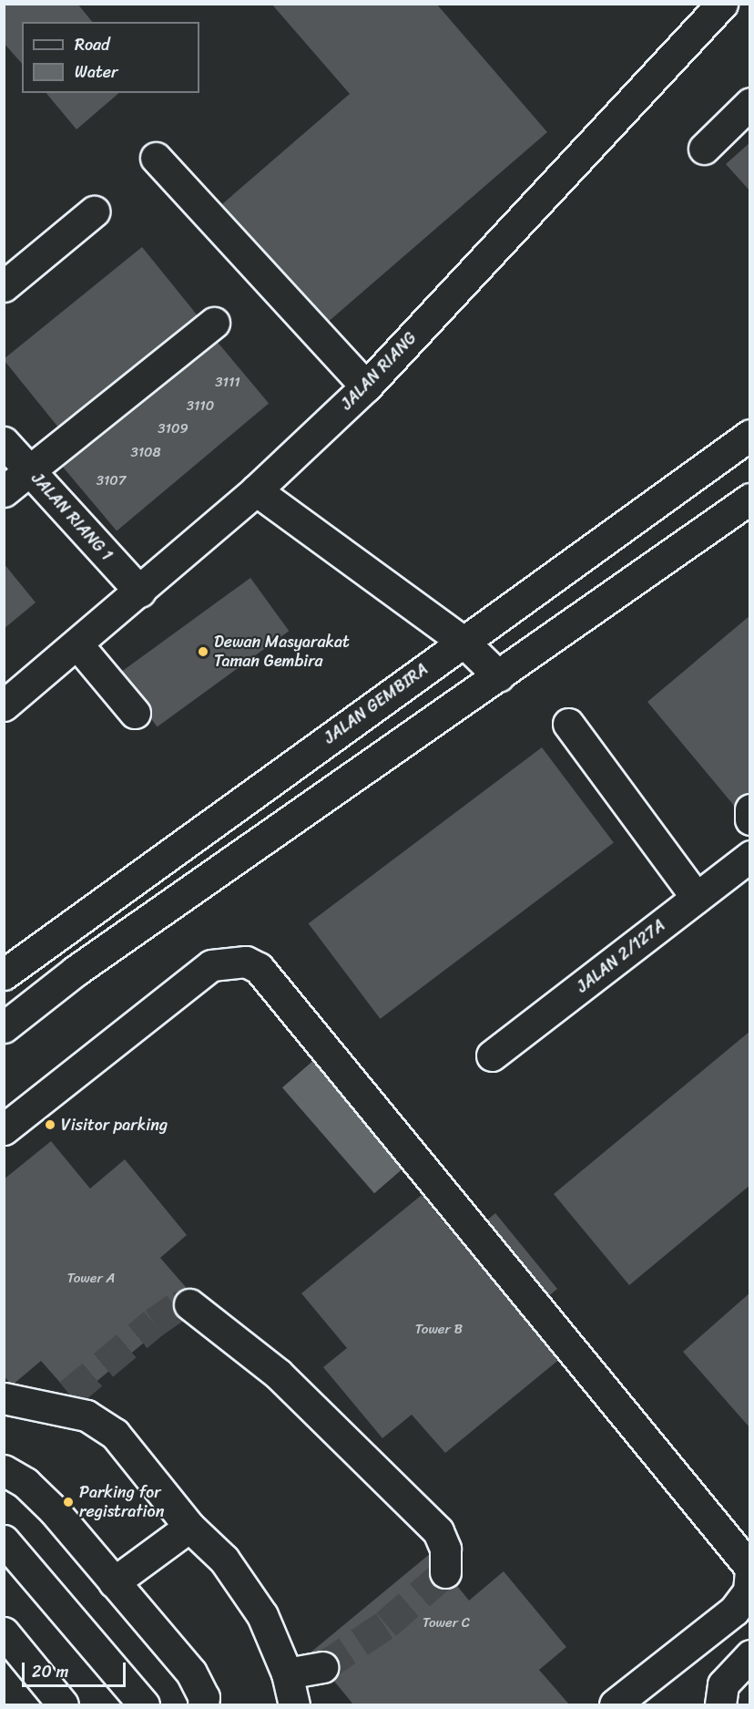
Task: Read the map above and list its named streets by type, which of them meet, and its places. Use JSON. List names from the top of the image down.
{
  "streets": {
    "street": [
      "JALAN RIANG",
      "JALAN RIANG 1",
      "JALAN GEMBIRA",
      "JALAN 2/127A"
    ]
  },
  "crossings": [
    ["JALAN RIANG", "JALAN RIANG 1"]
  ],
  "places": ["Dewan Masyarakat Taman Gembira", "Visitor parking", "Parking for registration"],
  "house_numbers": [
    "3111",
    "3110",
    "3109",
    "3108",
    "3107",
    "Tower A",
    "Tower B",
    "Tower C"
  ],
  "legend": ["Road", "Water"],
  "scale_bar": "20 m"
}
